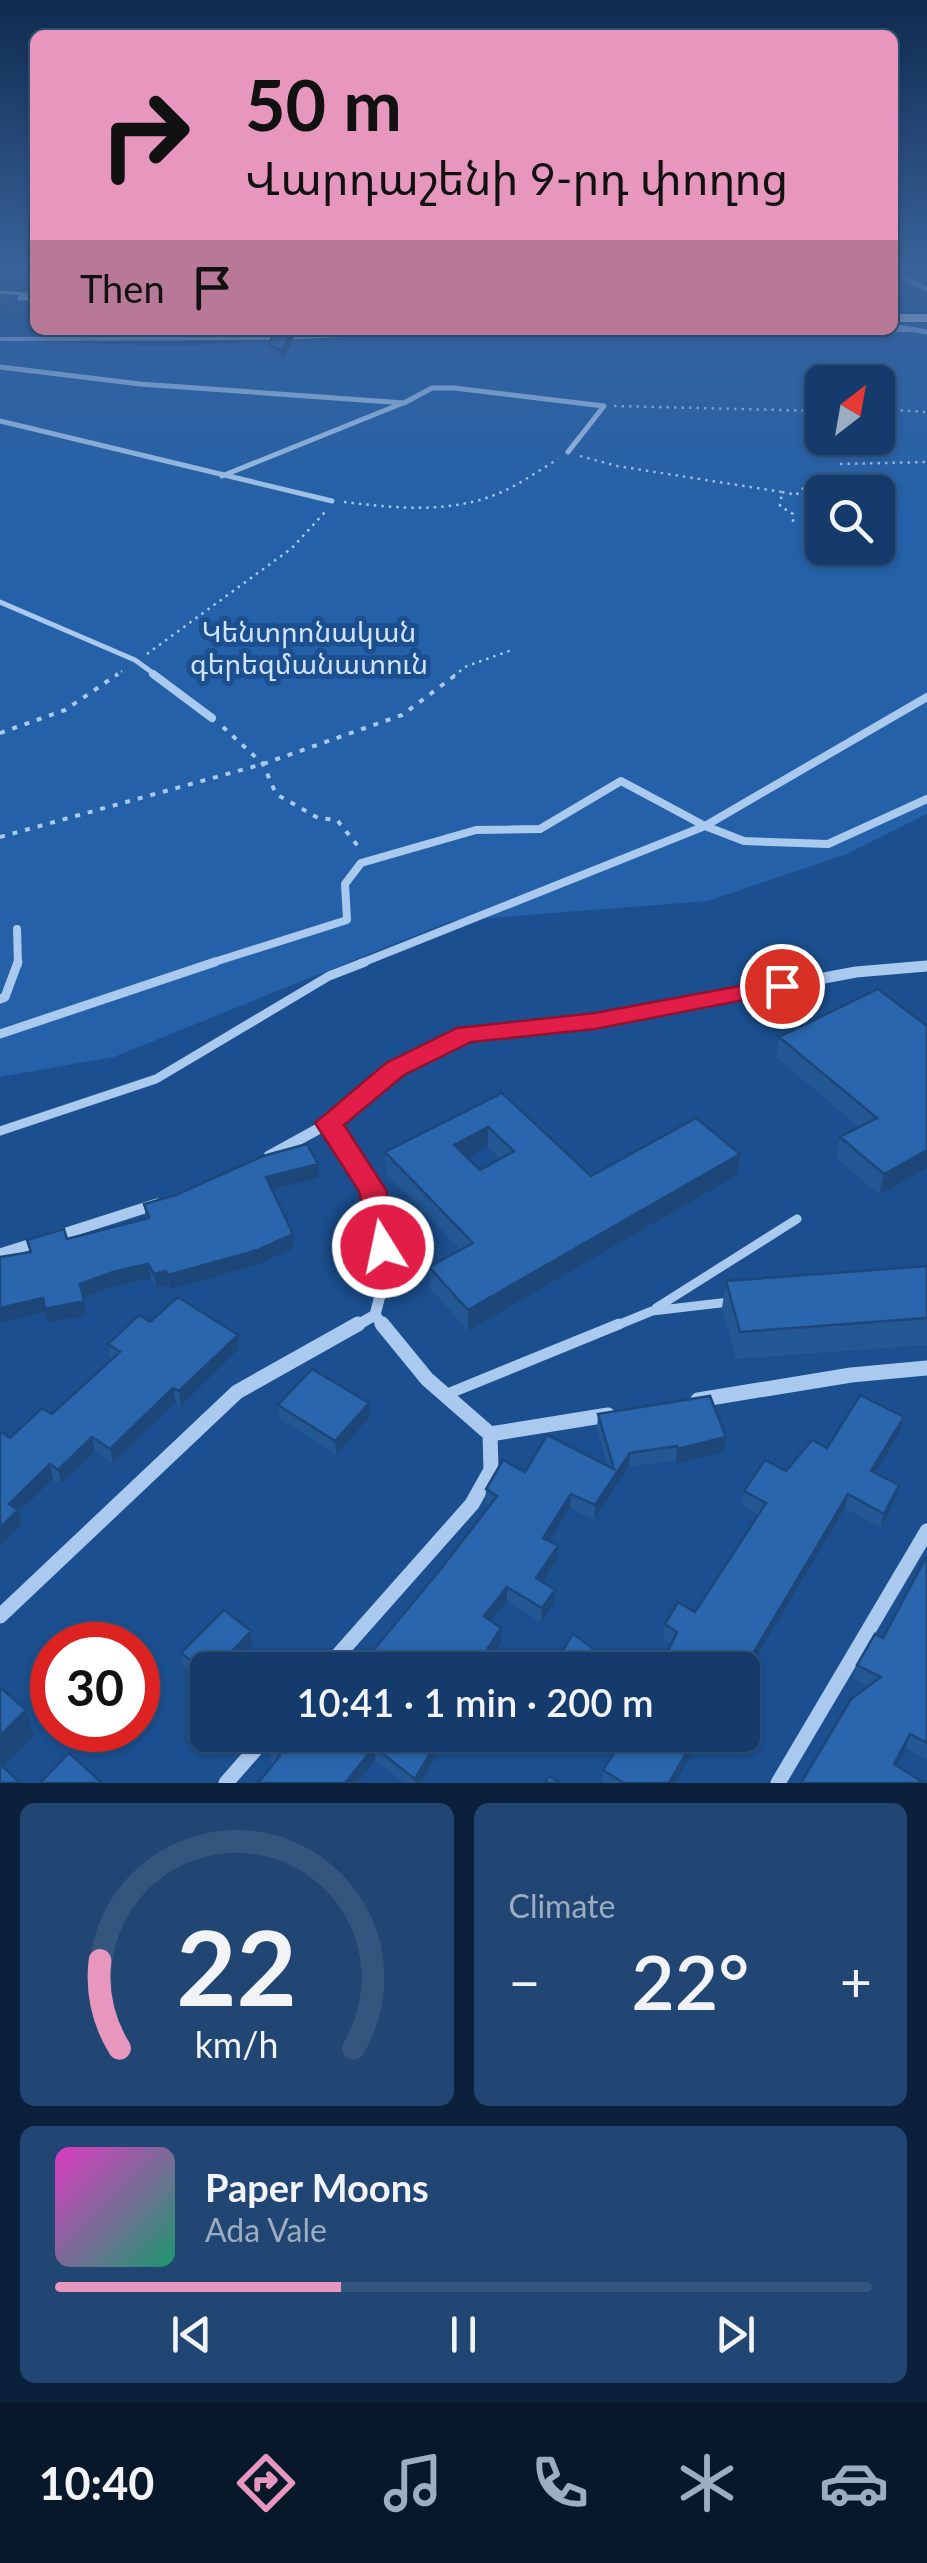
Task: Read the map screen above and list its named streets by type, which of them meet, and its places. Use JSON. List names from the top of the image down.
{
  "parks": ["Կենտրոնական գերեզմանատուն"],
  "north": "top right",
  "page": {
    "turn": ["50 m", "Վարդաշենի 9-րդ փողոց"],
    "then": "Then",
    "limit": "30",
    "trip": "10:41 · 1 min · 200 m",
    "tile": "Climate",
    "heat": ["−", "22°", "+"],
    "song": ["Paper Moons", "Ada Vale"],
    "tabs": "10:40",
    "gauge": ["22", "km/h"]
  }
}
